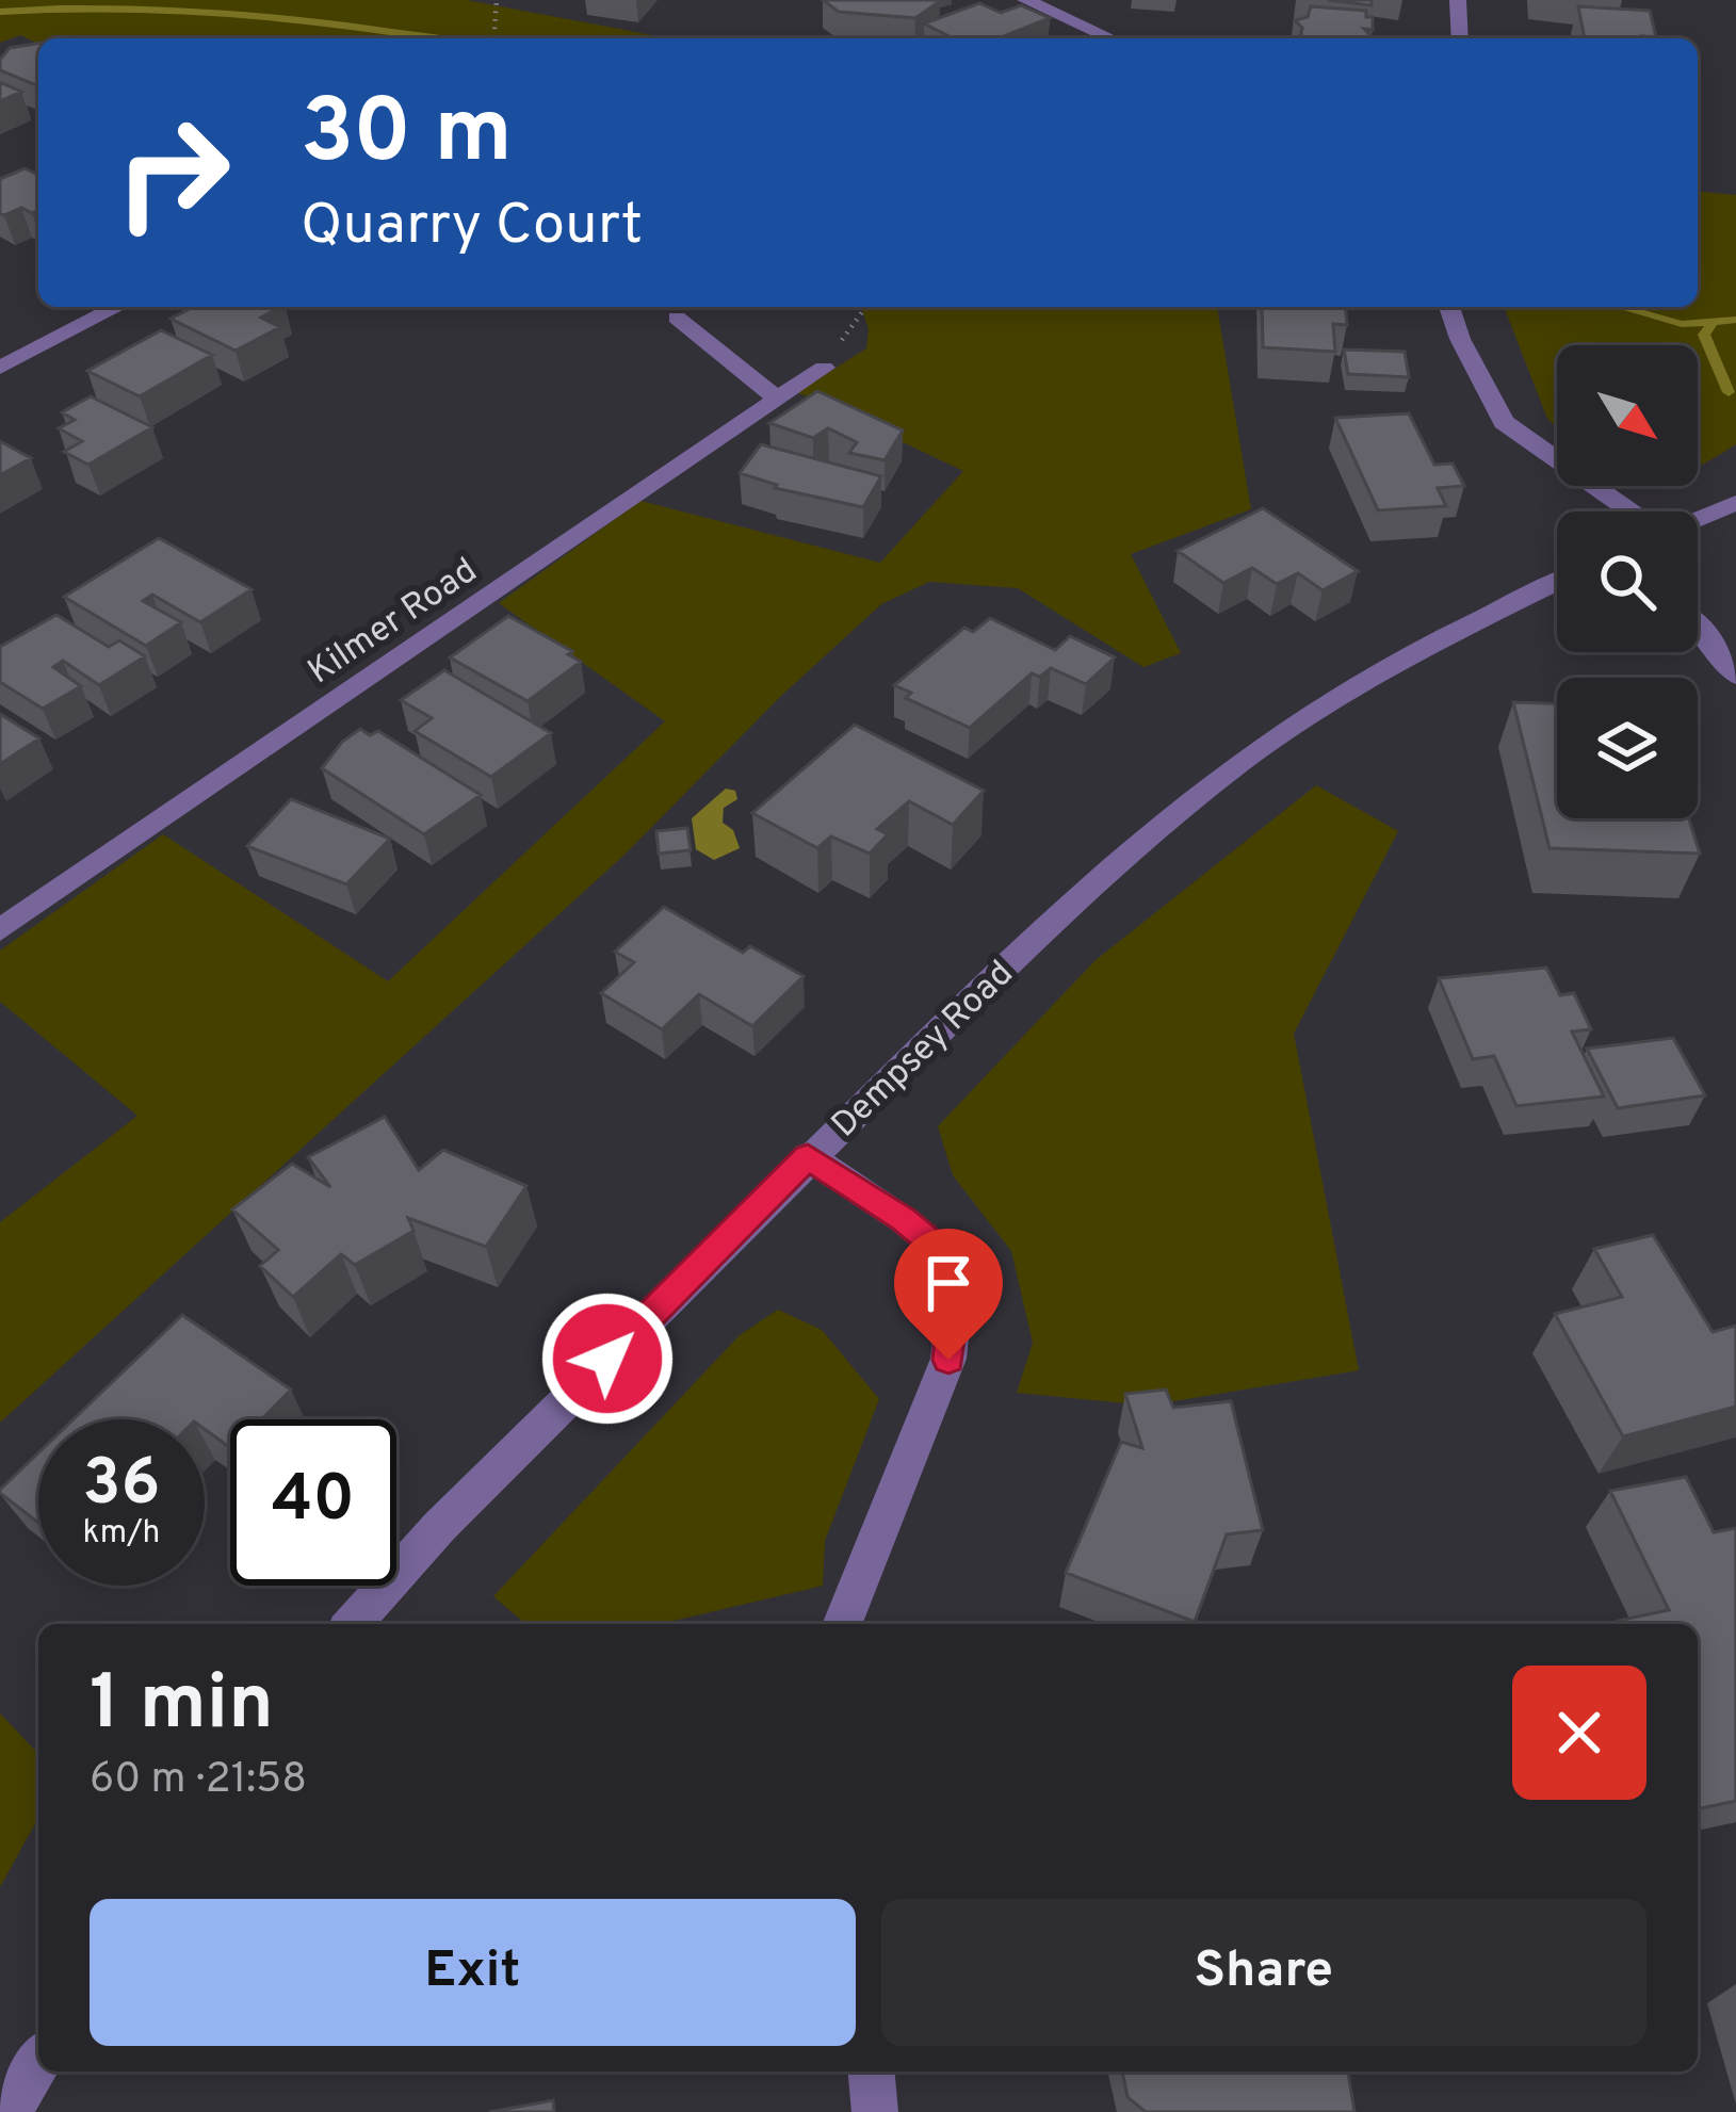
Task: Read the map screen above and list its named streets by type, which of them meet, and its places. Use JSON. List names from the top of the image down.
{
  "streets": {
    "street": ["Kilmer Road", "Dempsey Road"]
  },
  "north": "bottom right",
  "page": {
    "turn": ["30 m", "Quarry Court"],
    "speed": "36 km/h",
    "limit": "40",
    "heading": ["1 min", "60 m · 21:58"],
    "buttons": ["Exit", "Share"]
  }
}
